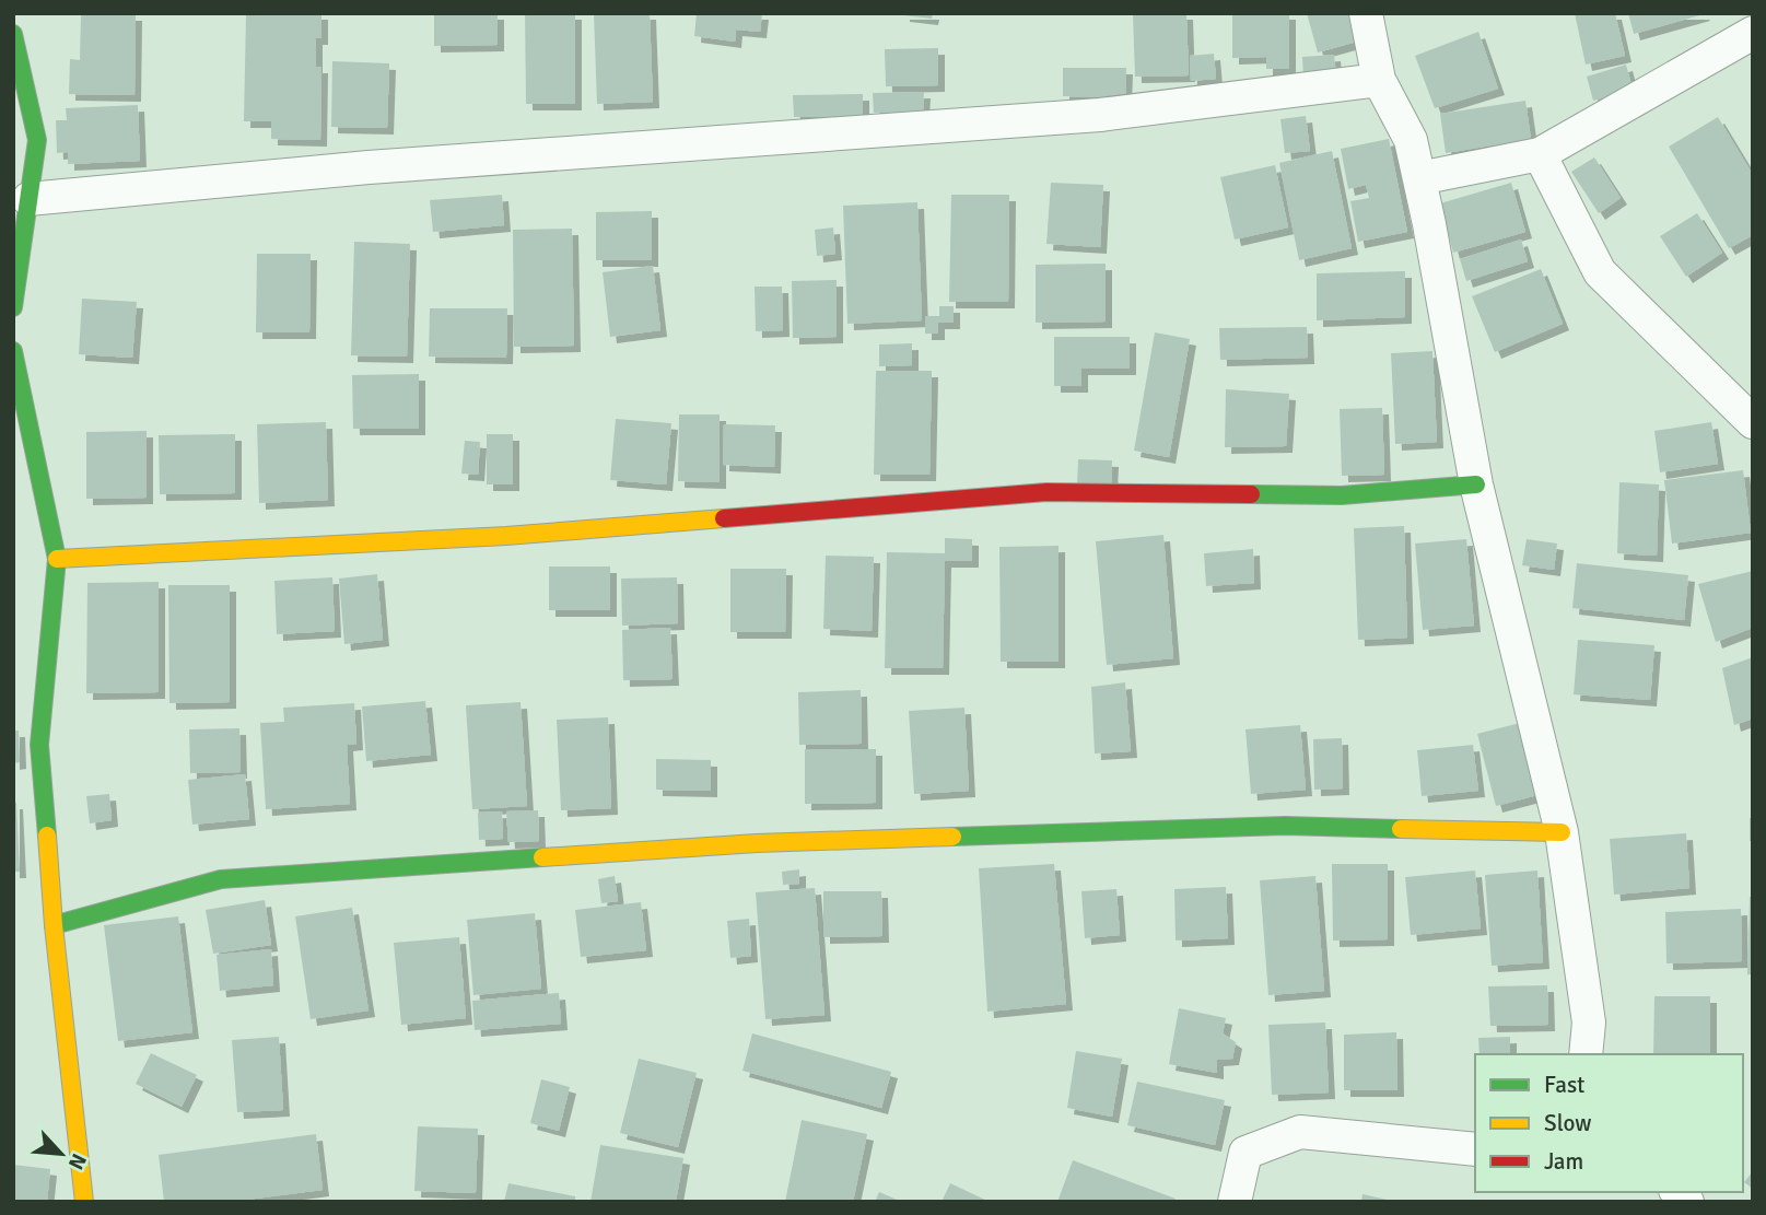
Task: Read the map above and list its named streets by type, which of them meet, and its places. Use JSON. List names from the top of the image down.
{
  "legend": ["Fast", "Slow", "Jam"],
  "north": "bottom right"
}
